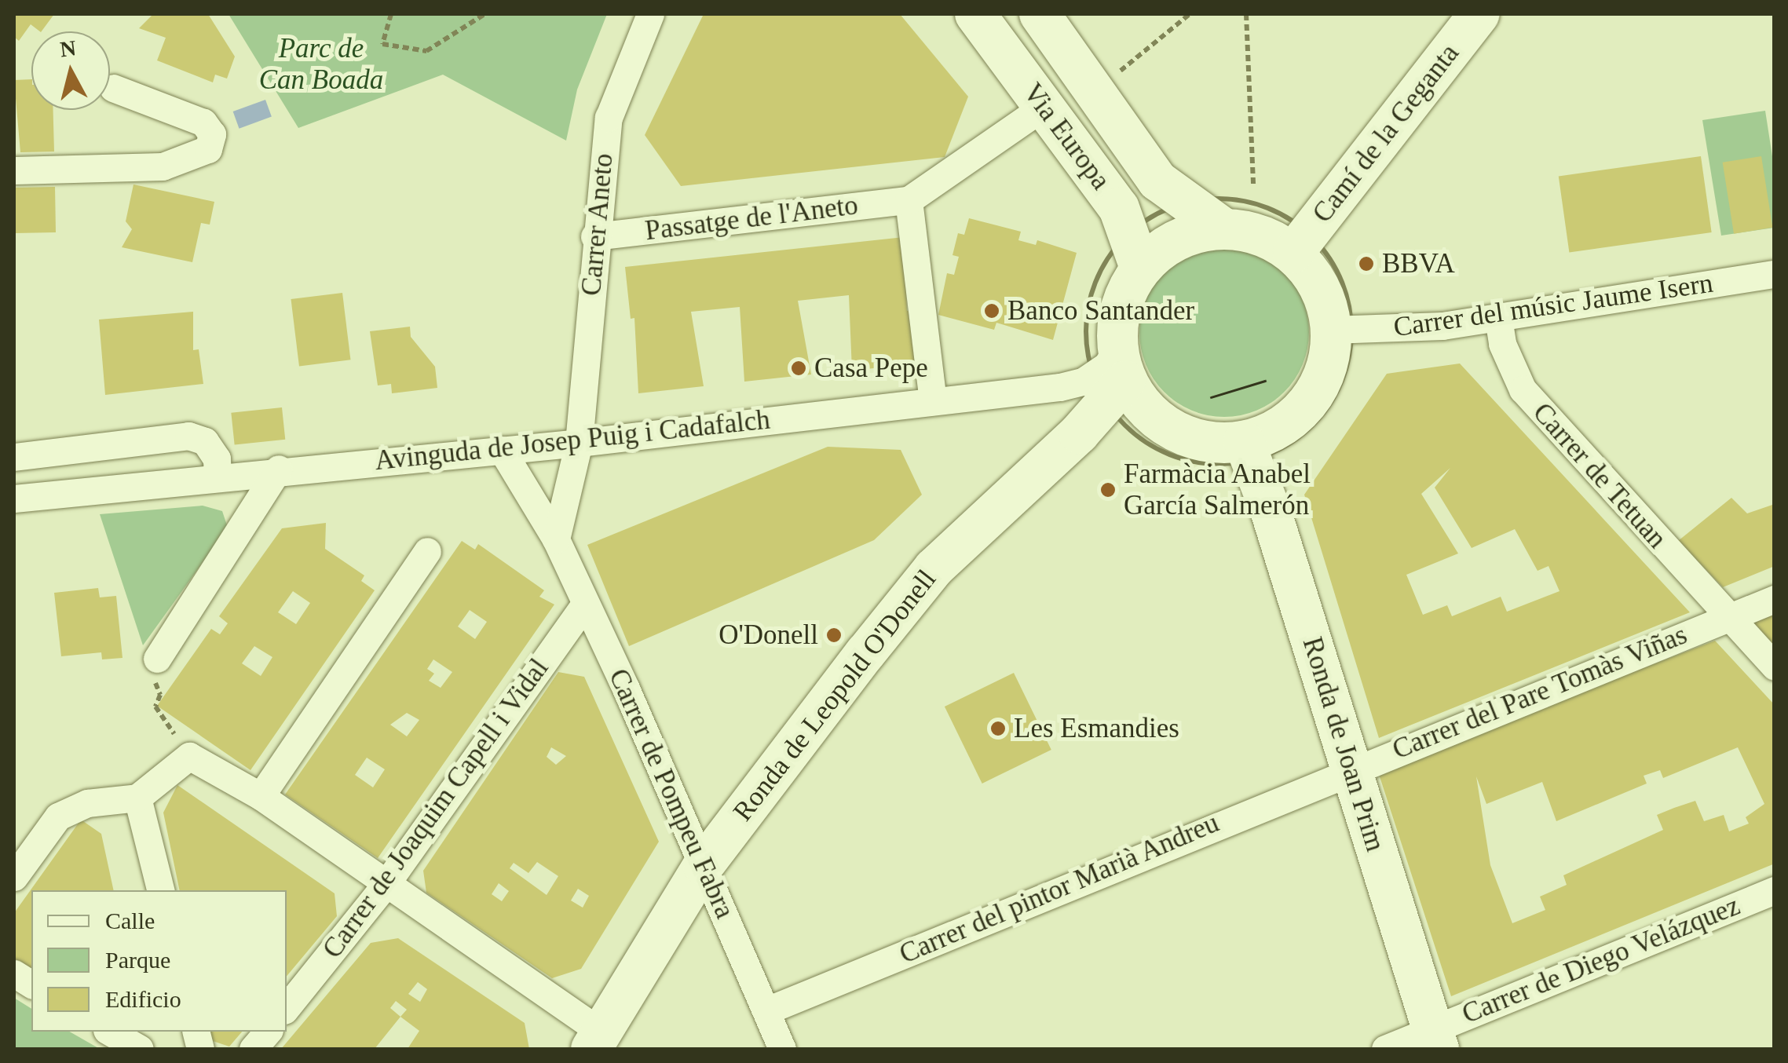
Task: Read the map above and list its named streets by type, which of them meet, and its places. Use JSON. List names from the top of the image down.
{
  "streets": {
    "street": [
      "Camí de la Geganta",
      "Via Europa",
      "Passatge de l'Aneto",
      "Carrer Aneto",
      "Carrer del músic Jaume Isern",
      "Avinguda de Josep Puig i Cadafalch",
      "Carrer de Tetuan",
      "Carrer del Pare Tomàs Viñas",
      "Ronda de Leopold O'Donell",
      "Ronda de Joan Prim",
      "Carrer de Pompeu Fabra",
      "Carrer de Joaquim Capell i Vidal",
      "Carrer del pintor Marià Andreu",
      "Carrer de Diego Velázquez"
    ]
  },
  "crossings": [
    ["Camí de la Geganta", "Via Europa"],
    ["Camí de la Geganta", "Carrer del músic Jaume Isern"],
    ["Camí de la Geganta", "Avinguda de Josep Puig i Cadafalch"],
    ["Camí de la Geganta", "Ronda de Leopold O'Donell"],
    ["Camí de la Geganta", "Ronda de Joan Prim"],
    ["Via Europa", "Passatge de l'Aneto"],
    ["Via Europa", "Carrer del músic Jaume Isern"],
    ["Via Europa", "Avinguda de Josep Puig i Cadafalch"],
    ["Via Europa", "Ronda de Leopold O'Donell"],
    ["Via Europa", "Ronda de Joan Prim"],
    ["Passatge de l'Aneto", "Carrer Aneto"],
    ["Carrer Aneto", "Avinguda de Josep Puig i Cadafalch"],
    ["Carrer del músic Jaume Isern", "Avinguda de Josep Puig i Cadafalch"],
    ["Carrer del músic Jaume Isern", "Carrer de Tetuan"],
    ["Carrer del músic Jaume Isern", "Ronda de Leopold O'Donell"],
    ["Carrer del músic Jaume Isern", "Ronda de Joan Prim"],
    ["Avinguda de Josep Puig i Cadafalch", "Ronda de Leopold O'Donell"],
    ["Avinguda de Josep Puig i Cadafalch", "Ronda de Joan Prim"],
    ["Avinguda de Josep Puig i Cadafalch", "Carrer de Pompeu Fabra"],
    ["Carrer de Tetuan", "Carrer del Pare Tomàs Viñas"],
    ["Carrer del Pare Tomàs Viñas", "Ronda de Joan Prim"],
    ["Carrer del Pare Tomàs Viñas", "Carrer del pintor Marià Andreu"],
    ["Ronda de Leopold O'Donell", "Ronda de Joan Prim"],
    ["Ronda de Leopold O'Donell", "Carrer de Pompeu Fabra"],
    ["Ronda de Joan Prim", "Carrer del pintor Marià Andreu"],
    ["Ronda de Joan Prim", "Carrer de Diego Velázquez"],
    ["Carrer de Pompeu Fabra", "Carrer de Joaquim Capell i Vidal"],
    ["Carrer de Pompeu Fabra", "Carrer del pintor Marià Andreu"]
  ],
  "parks": ["Parc de Can Boada"],
  "places": [
    "BBVA",
    "Banco Santander",
    "Casa Pepe",
    "Farmàcia Anabel García Salmerón",
    "O'Donell",
    "Les Esmandies"
  ],
  "legend": ["Calle", "Parque", "Edificio"],
  "north": "top"
}
